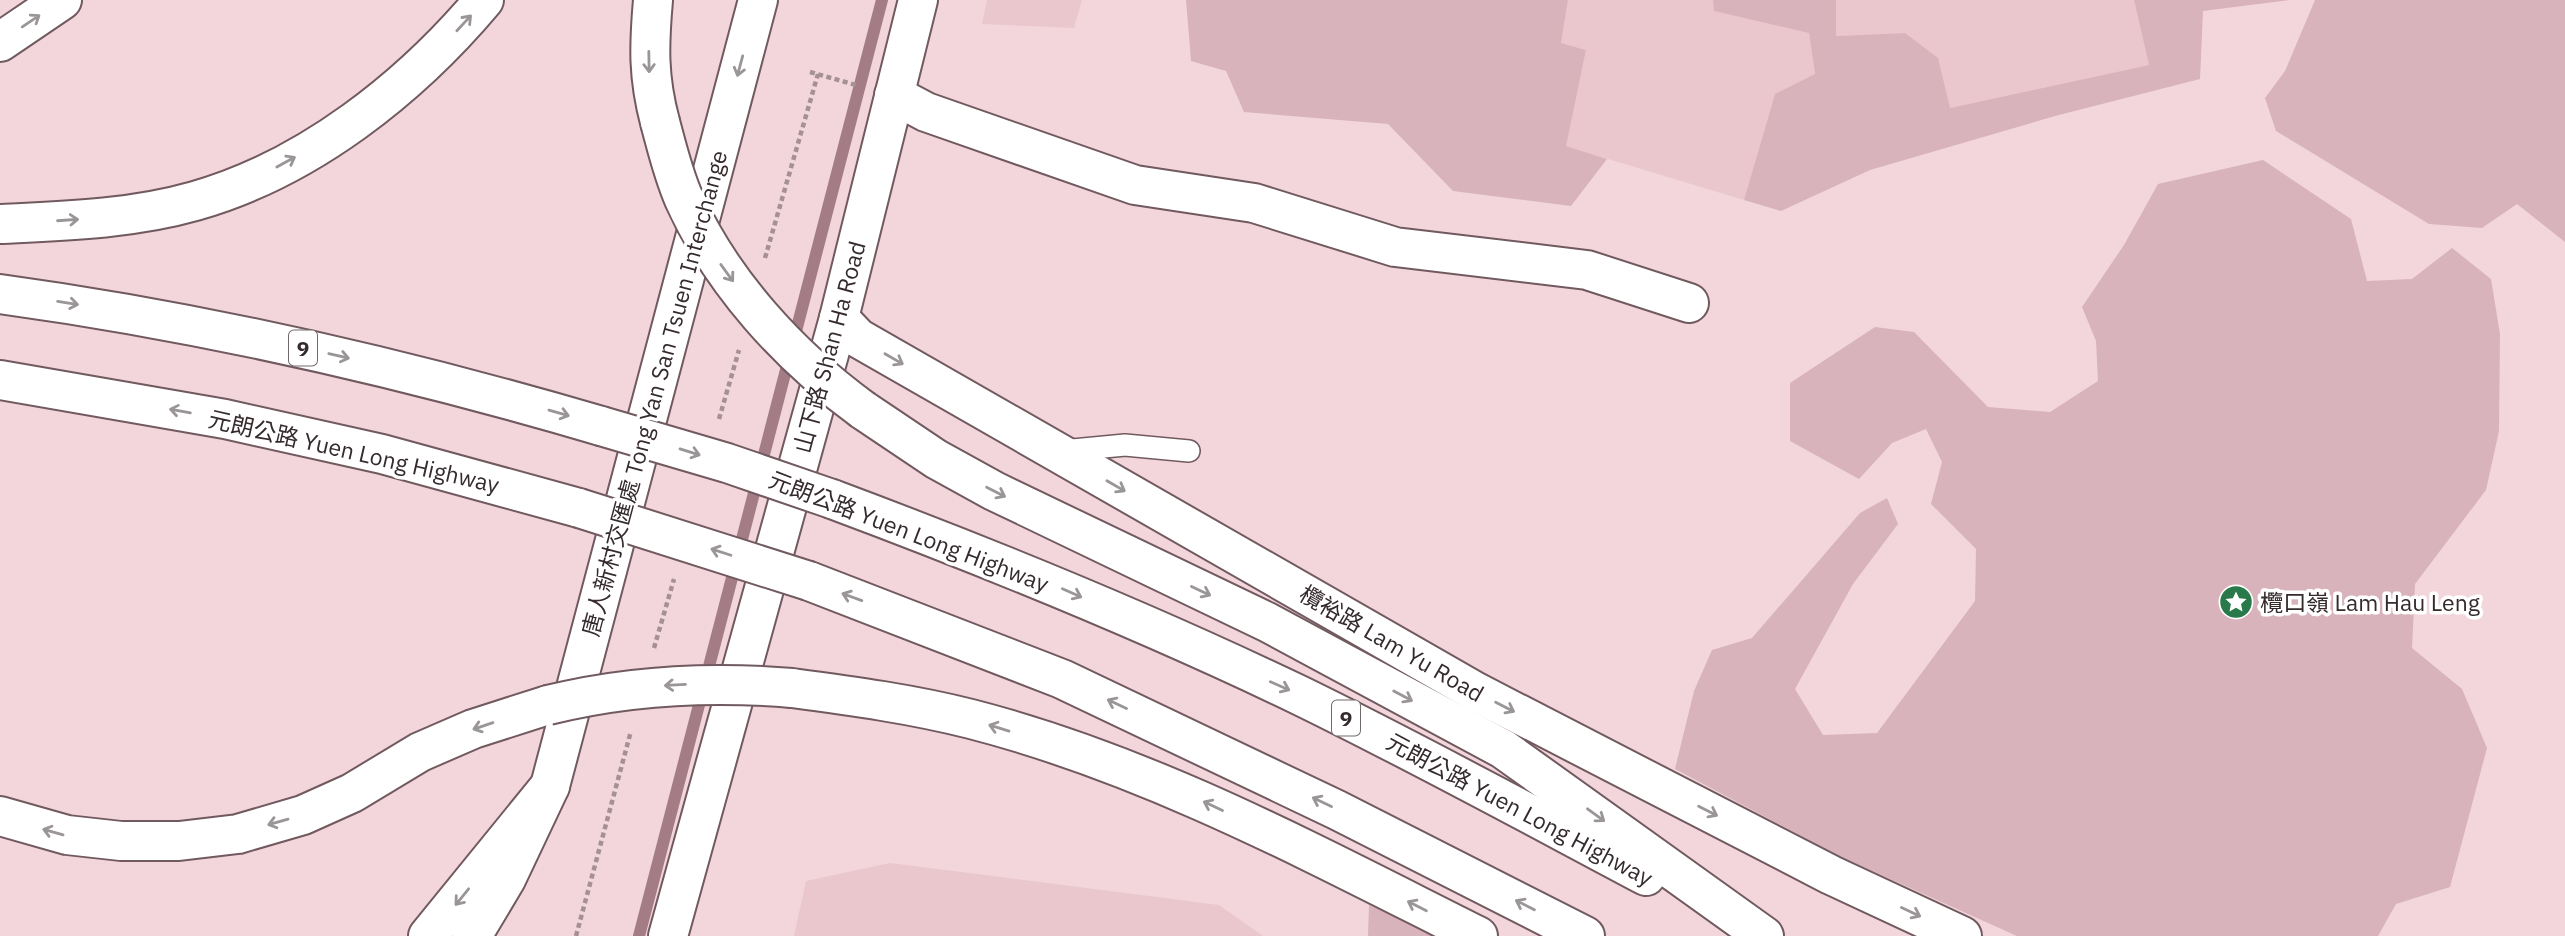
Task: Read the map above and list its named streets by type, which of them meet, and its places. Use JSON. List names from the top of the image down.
{
  "streets": {
    "main road": [
      "山下路 Shan Ha Road",
      "9",
      "唐人新村交匯處 Tong Yan San Tsuen Interchange",
      "元朗公路 Yuen Long Highway",
      "欖裕路 Lam Yu Road"
    ]
  },
  "crossings": [
    ["山下路 Shan Ha Road", "欖裕路 Lam Yu Road"]
  ],
  "one_way": ["唐人新村交匯處 Tong Yan San Tsuen Interchange"],
  "places": {
    "place": ["欖口嶺 Lam Hau Leng"]
  }
}
